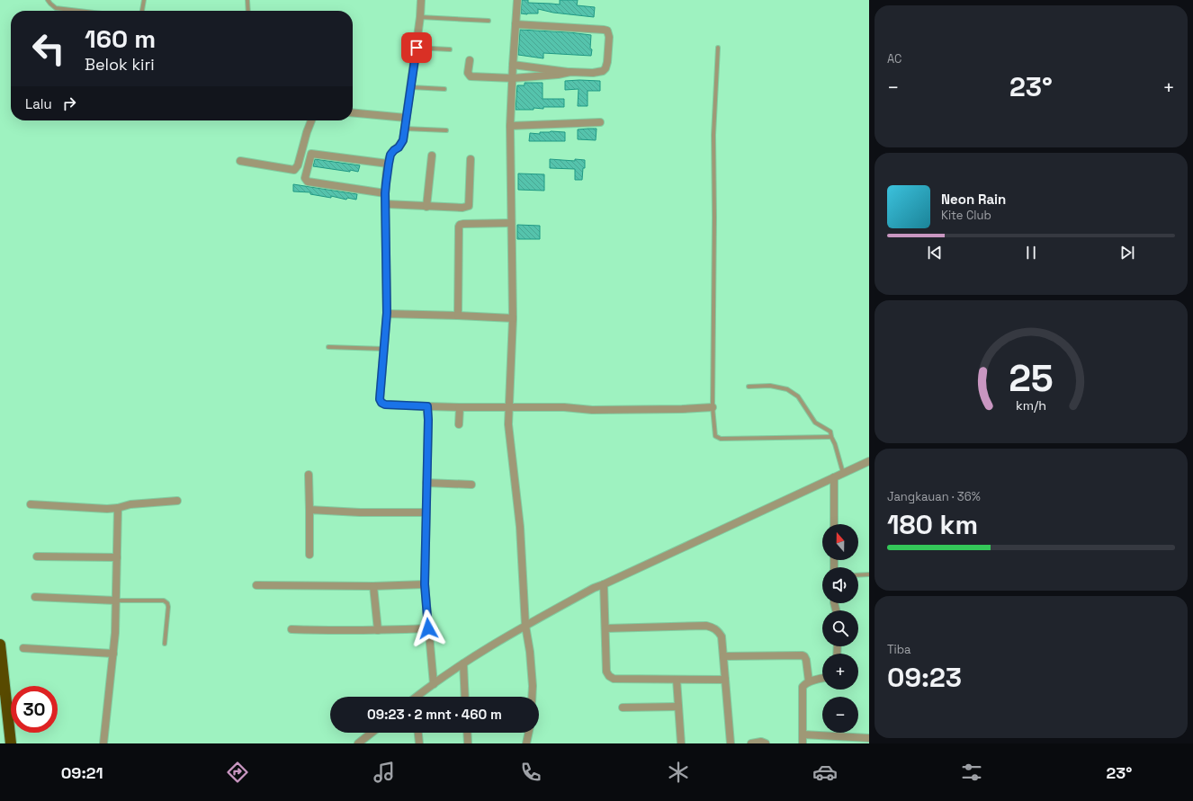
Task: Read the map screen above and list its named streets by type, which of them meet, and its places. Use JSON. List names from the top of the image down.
{
  "north": "top",
  "page": {
    "tile": [
      "AC",
      ["Jangkauan · 36%", "180 km"],
      ["Tiba", "09:23"]
    ],
    "turn": ["160 m", "Belok kiri"],
    "heat": ["−", "23°", "+"],
    "then": "Lalu",
    "song": ["Neon Rain", "Kite Club"],
    "map_buttons": ["+", "−"],
    "limit": "30",
    "trip": "09:23 · 2 mnt · 460 m",
    "tabs": ["09:21", "23°"],
    "gauge": ["25", "km/h"]
  }
}
